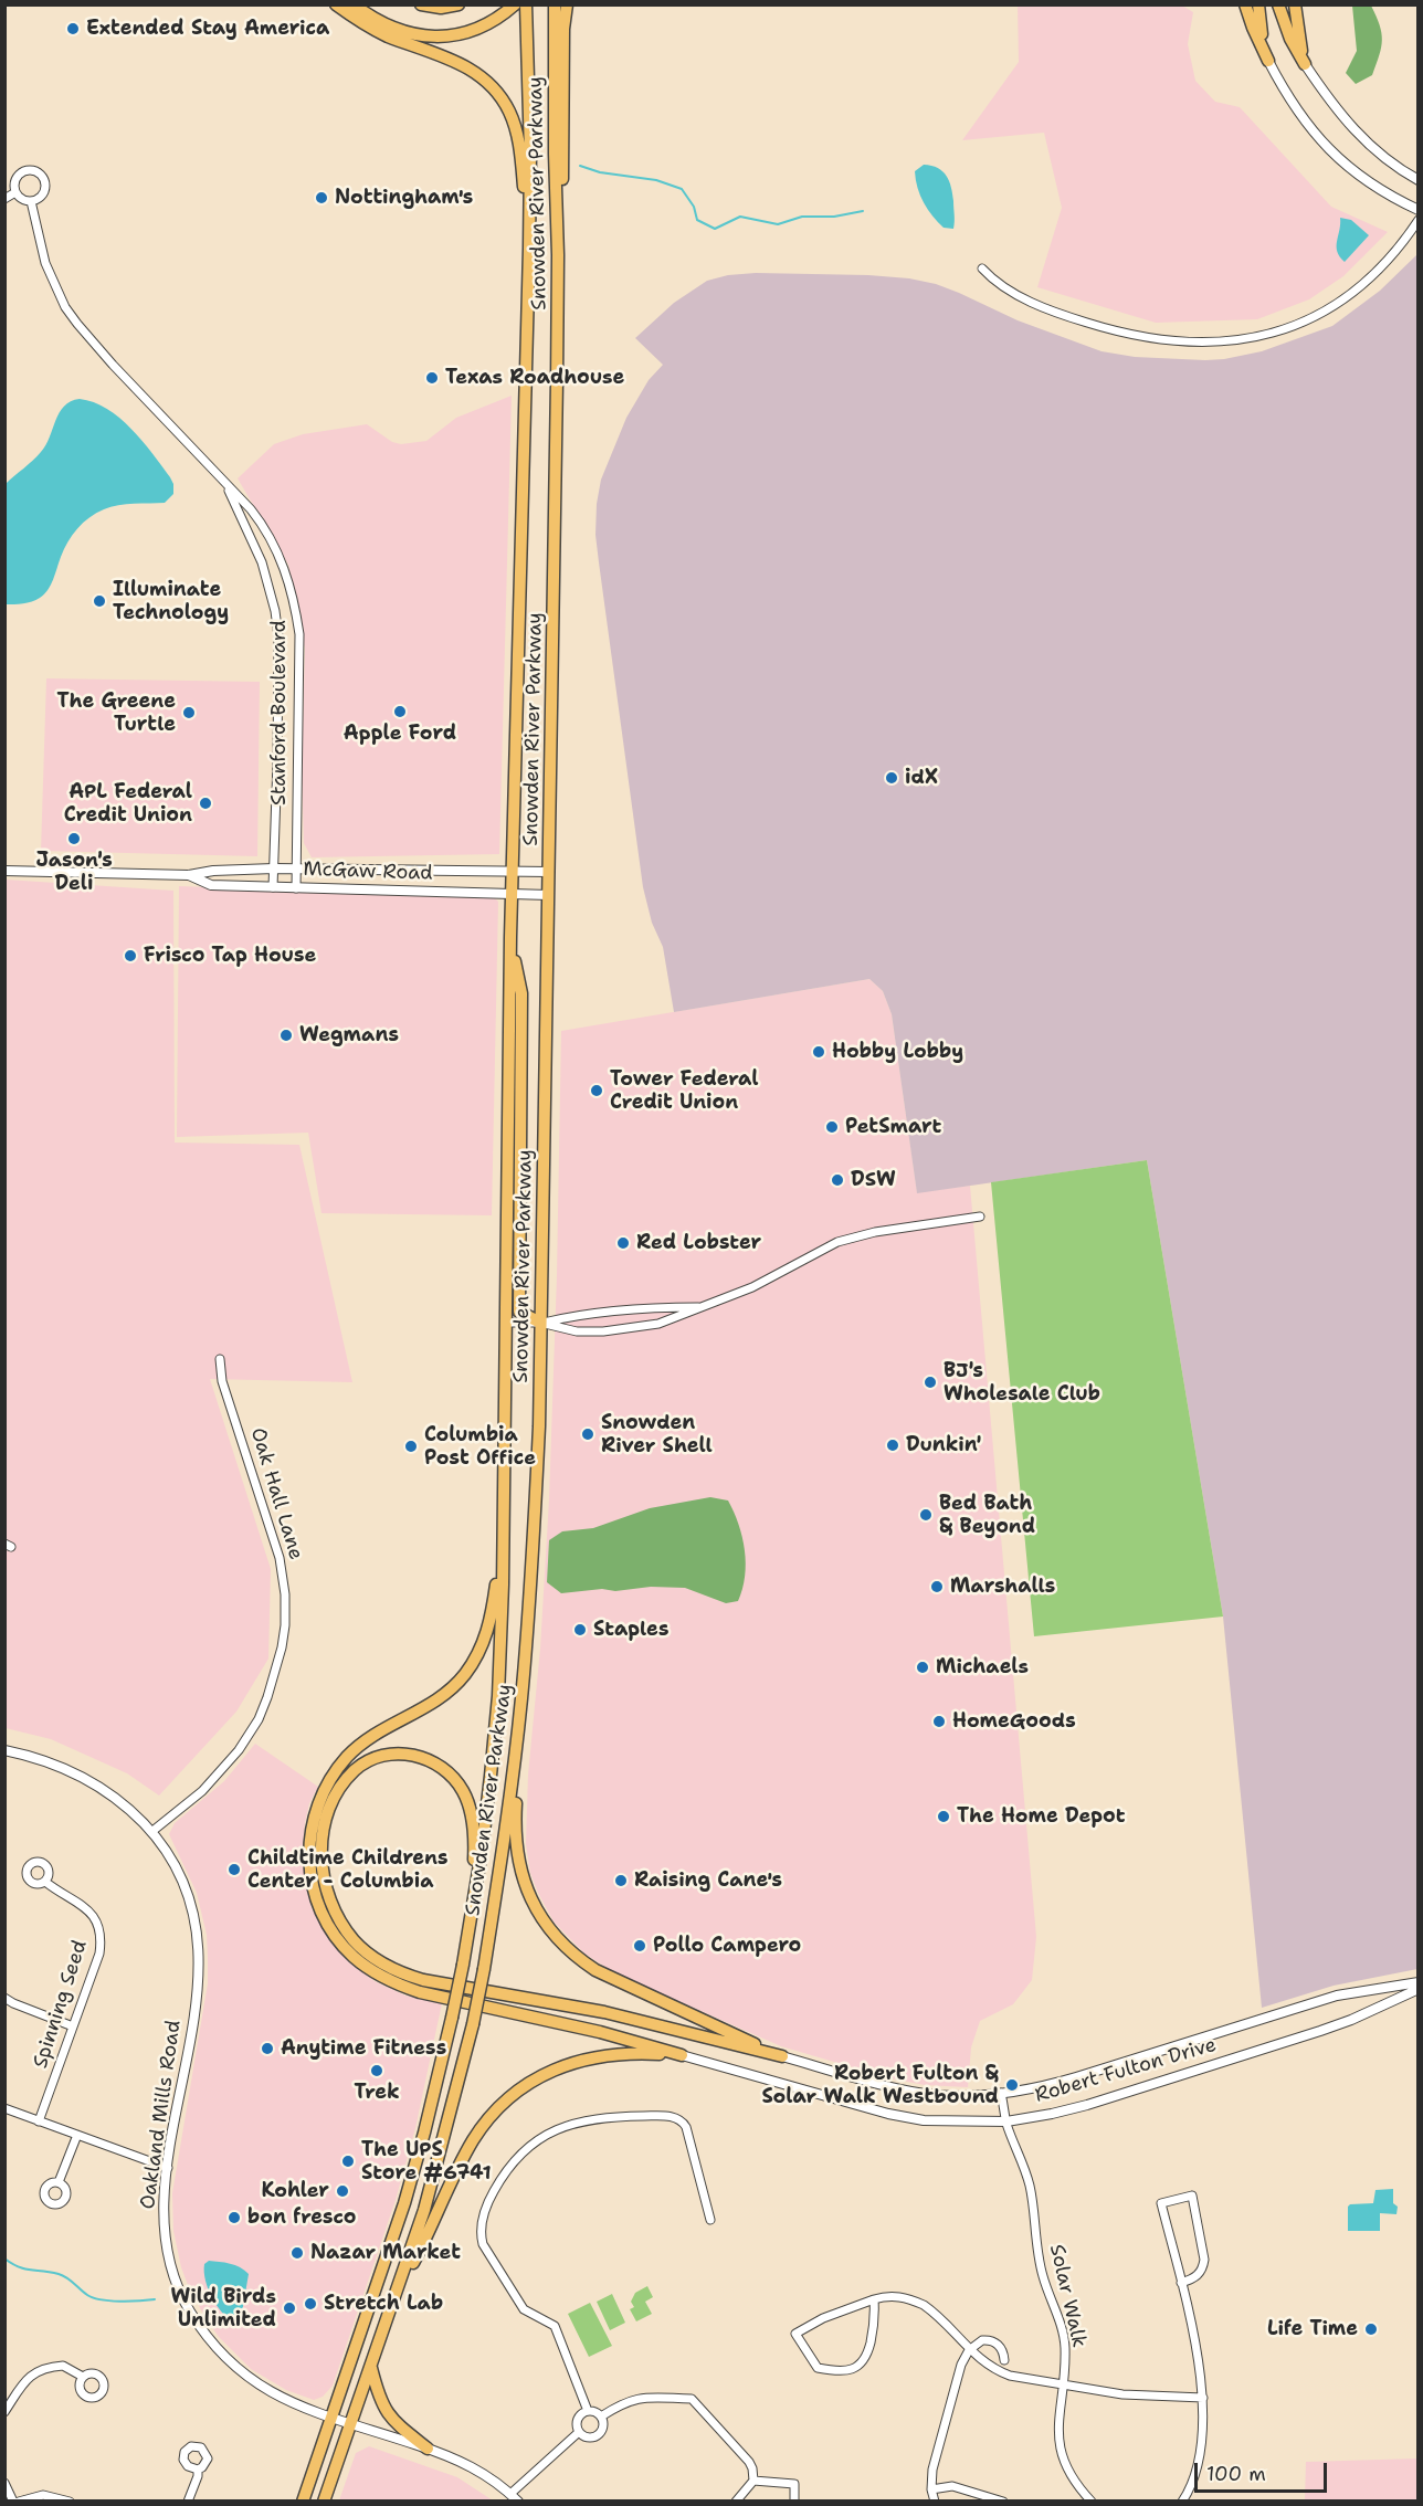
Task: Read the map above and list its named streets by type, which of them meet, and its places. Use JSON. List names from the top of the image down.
{
  "streets": {
    "main road": ["Snowden River Parkway"],
    "street": [
      "Stanford Boulevard",
      "McGaw Road",
      "Oak Hall Lane",
      "Spinning Seed",
      "Robert Fulton Drive",
      "Oakland Mills Road",
      "Solar Walk"
    ]
  },
  "crossings": [
    ["Snowden River Parkway", "McGaw Road"],
    ["Snowden River Parkway", "Oakland Mills Road"],
    ["Stanford Boulevard", "McGaw Road"],
    ["Oak Hall Lane", "Oakland Mills Road"],
    ["Robert Fulton Drive", "Solar Walk"]
  ],
  "places": [
    "Extended Stay America",
    "Nottingham's",
    "Texas Roadhouse",
    "Illuminate Technology",
    "Apple Ford",
    "The Greene Turtle",
    "idX",
    "APL Federal Credit Union",
    "Jason's Deli",
    "Frisco Tap House",
    "Wegmans",
    "Hobby Lobby",
    "Tower Federal Credit Union",
    "PetSmart",
    "DSW",
    "Red Lobster",
    "BJ's Wholesale Club",
    "Snowden River Shell",
    "Dunkin'",
    "Columbia Post Office",
    "Bed Bath & Beyond",
    "Marshalls",
    "Staples",
    "Michaels",
    "HomeGoods",
    "The Home Depot",
    "Childtime Childrens Center - Columbia",
    "Raising Cane's",
    "Pollo Campero",
    "Anytime Fitness",
    "Trek",
    "Robert Fulton & Solar Walk Westbound",
    "The UPS Store #6741",
    "Kohler",
    "bon fresco",
    "Nazar Market",
    "Stretch Lab",
    "Wild Birds Unlimited",
    "Life Time"
  ],
  "scale_bar": "100 m"
}
